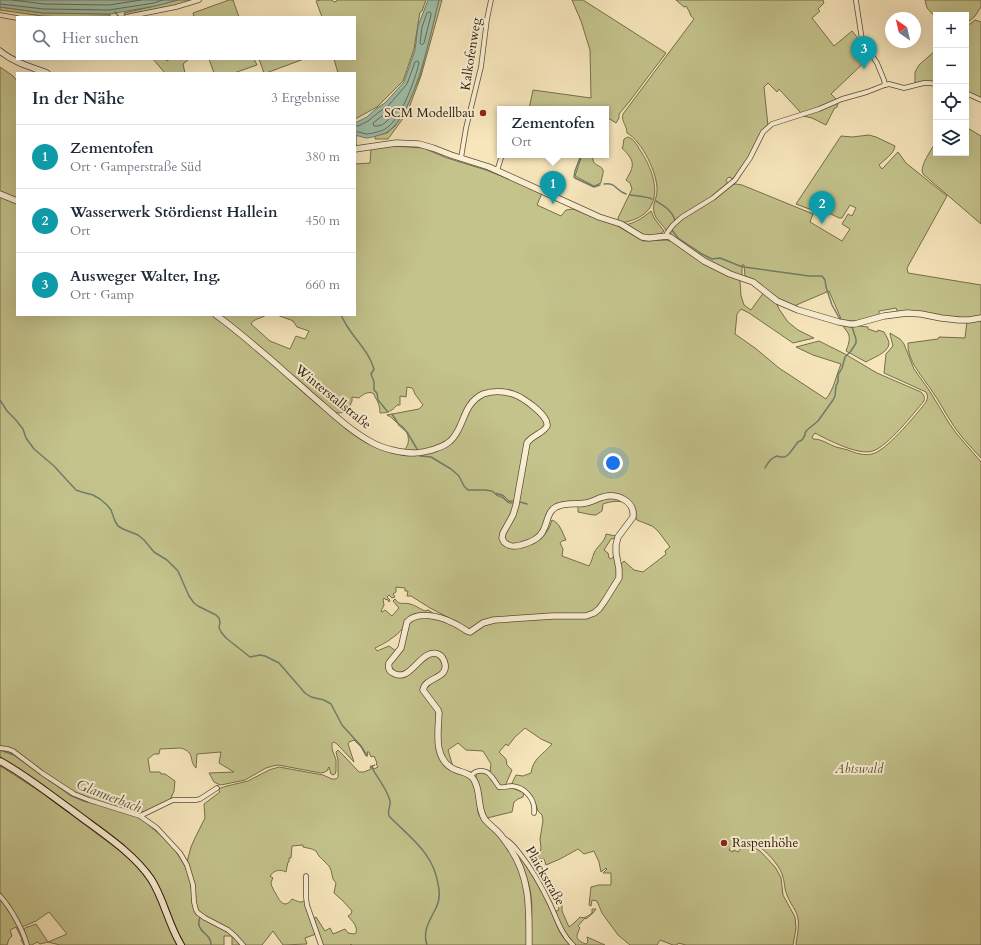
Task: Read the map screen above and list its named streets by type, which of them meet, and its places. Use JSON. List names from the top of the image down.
{
  "streets": {
    "street": ["Kalkofenweg", "Winterstallstraße", "Plaickstraße"]
  },
  "water": ["Glannerbach"],
  "parks": ["Abtswald"],
  "places": ["SCM Modellbau", "Raspenhöhe"],
  "north": "top left",
  "page": {
    "map_buttons": ["+", "−"],
    "search": "Hier suchen",
    "pins": ["3", "1", "2"],
    "heading": ["In der Nähe", "3 Ergebnisse"],
    "popup": ["Zementofen", "Ort"],
    "list": [
      {
        "mark": "1",
        "name": "Zementofen",
        "note": "Ort · Gamperstraße Süd",
        "value": "380 m"
      },
      {
        "mark": "2",
        "name": "Wasserwerk Stördienst Hallein",
        "note": "Ort",
        "value": "450 m"
      },
      {
        "mark": "3",
        "name": "Ausweger Walter, Ing.",
        "note": "Ort · Gamp",
        "value": "660 m"
      }
    ]
  }
}
